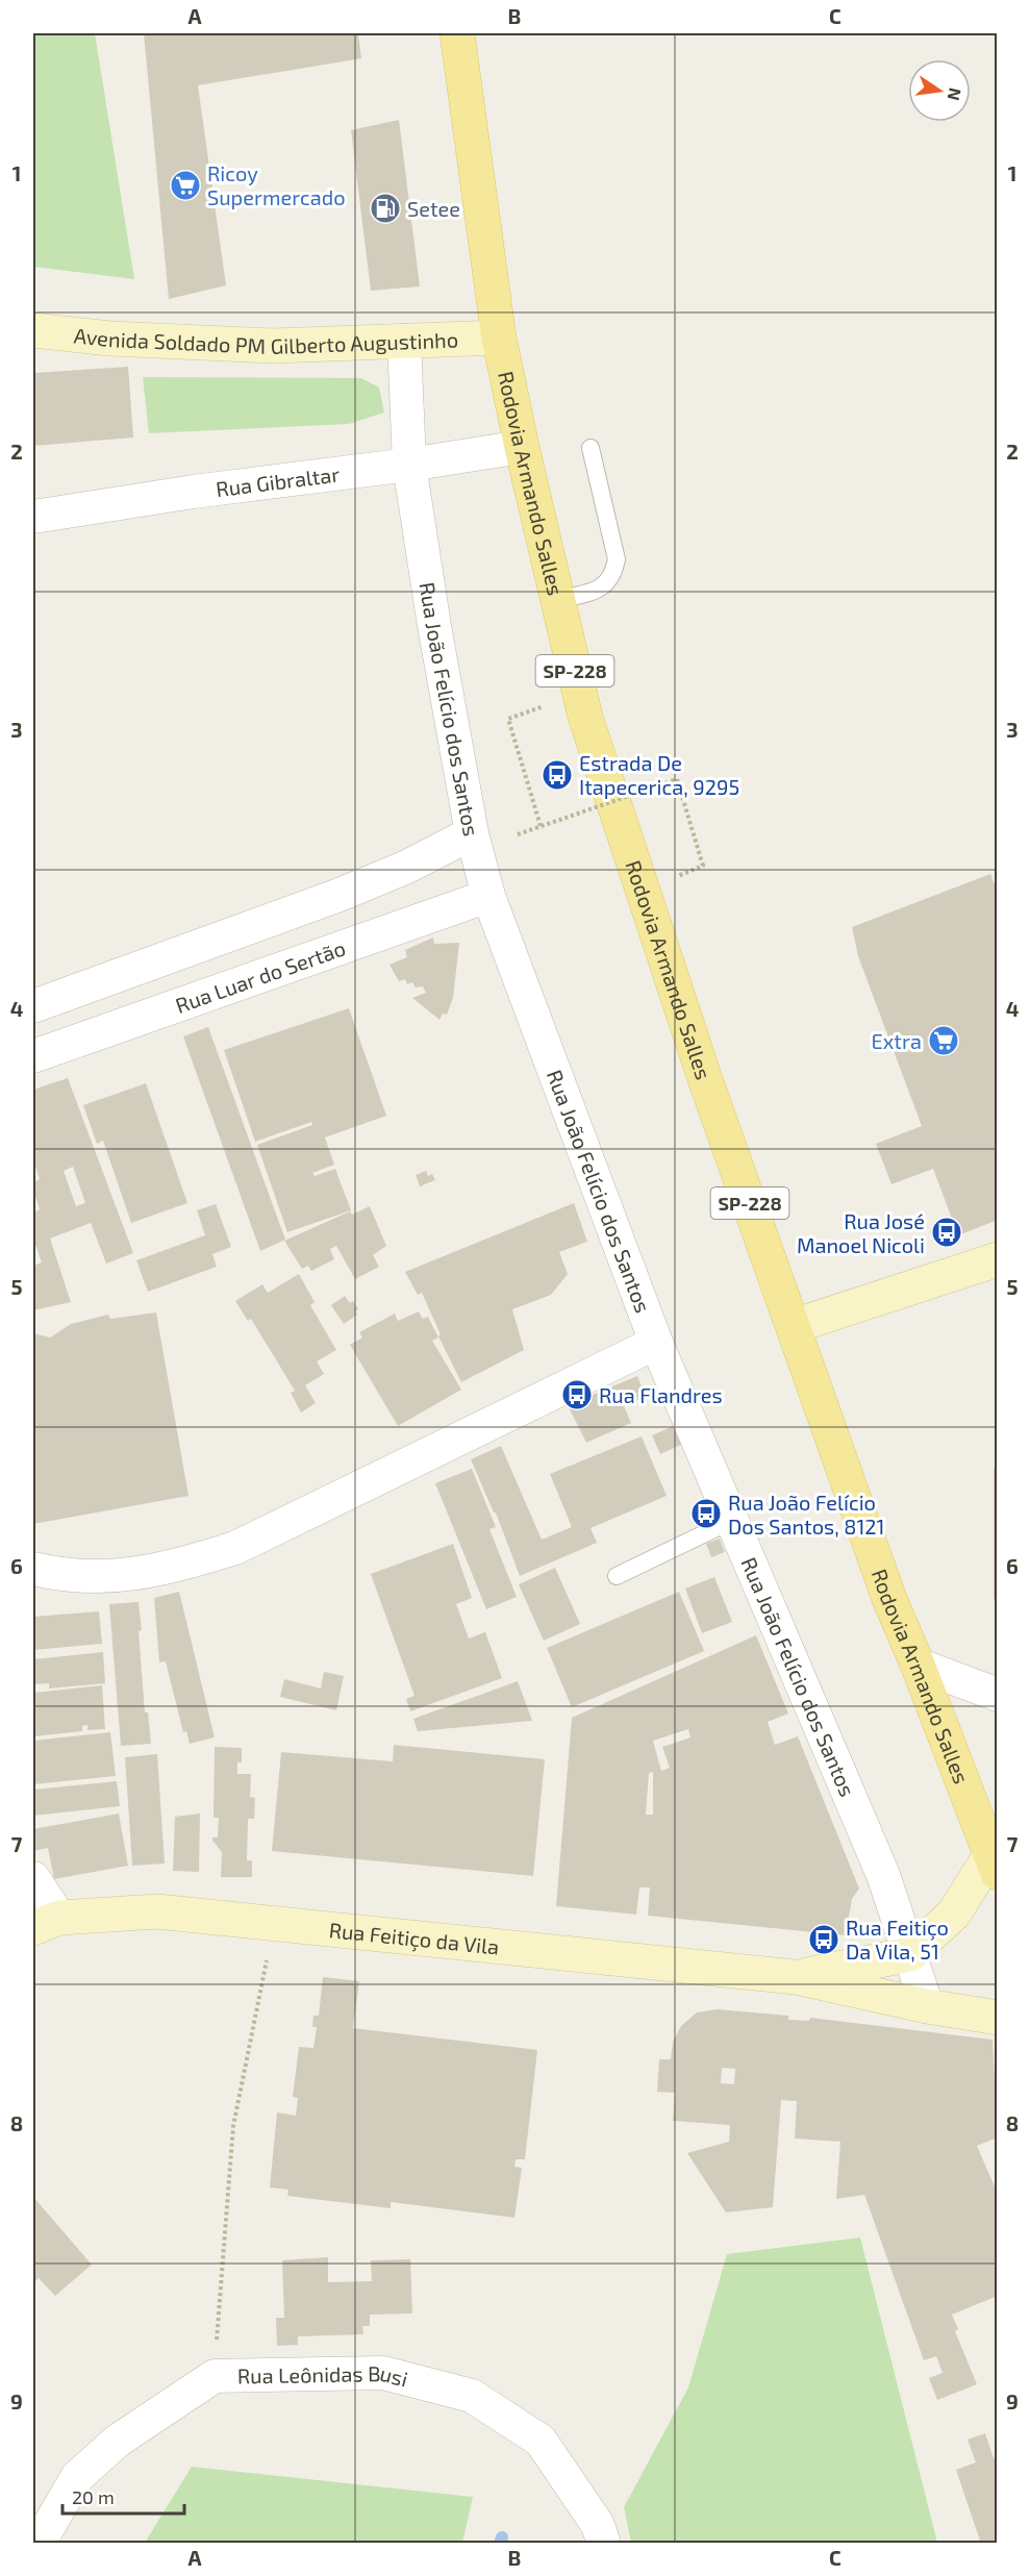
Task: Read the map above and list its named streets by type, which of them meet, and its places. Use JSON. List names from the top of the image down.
{
  "streets": {
    "main road": ["Rodovia Armando Salles", "SP-228"],
    "street": [
      "Avenida Soldado PM Gilberto Augustinho",
      "Rua Gibraltar",
      "Rua João Felício dos Santos",
      "Rua Luar do Sertão",
      "Rua Feitiço da Vila",
      "Rua Leônidas Busi"
    ]
  },
  "crossings": [
    ["Avenida Soldado PM Gilberto Augustinho", "Rodovia Armando Salles"],
    ["Avenida Soldado PM Gilberto Augustinho", "Rua João Felício dos Santos"],
    ["Rua Gibraltar", "Rodovia Armando Salles"],
    ["Rua Gibraltar", "Rua João Felício dos Santos"],
    ["Rua João Felício dos Santos", "Rua Luar do Sertão"],
    ["Rua João Felício dos Santos", "Rua Feitiço da Vila"]
  ],
  "places": {
    "supermarket": ["Ricoy Supermercado", "Extra"],
    "fuel station": ["Setee"],
    "bus stop": [
      "Estrada De Itapecerica, 9295",
      "Rua José Manoel Nicoli",
      "Rua Flandres",
      "Rua João Felício Dos Santos, 8121",
      "Rua Feitiço Da Vila, 51"
    ]
  },
  "scale_bar": "20 m",
  "north": "right",
  "grid": {
    "columns": ["A", "B", "C"],
    "rows": [
      "1",
      "2",
      "3",
      "4",
      "5",
      "6",
      "7",
      "8",
      "9"
    ]
  }
}
